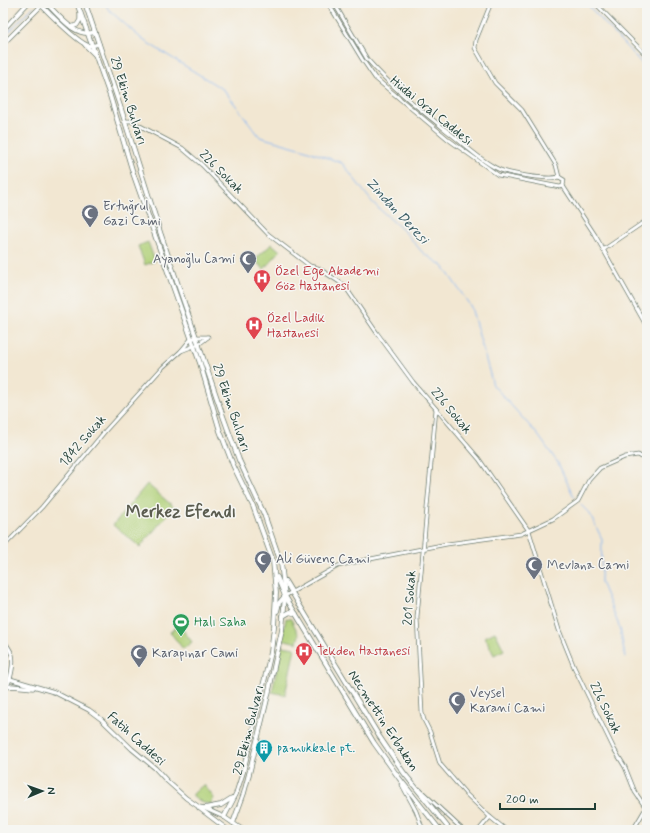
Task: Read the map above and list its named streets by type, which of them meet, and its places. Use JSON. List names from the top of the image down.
{
  "streets": {
    "main road": ["29 Ekim Bulvarı", "Necmettin Erbakan", "Fatih Caddesi"],
    "street": [
      "Hüdai Oral Caddesi",
      "226 Sokak",
      "1842 Sokak",
      "201 Sokak"
    ]
  },
  "crossings": [
    ["29 Ekim Bulvarı", "226 Sokak"],
    ["29 Ekim Bulvarı", "Necmettin Erbakan"],
    ["29 Ekim Bulvarı", "Fatih Caddesi"],
    ["226 Sokak", "201 Sokak"]
  ],
  "districts": ["Merkez Efendı"],
  "water": ["Zindan Deresi"],
  "places": {
    "mosque": [
      "Ertuğrul Gazi Cami",
      "Ayanoğlu Cami",
      "Ali Güvenç Cami",
      "Mevlana Cami",
      "Karapınar Cami",
      "Veysel Karani Cami"
    ],
    "hospital": ["Özel Ege Akademi Göz Hastanesi", "Özel Ladik Hastanesi", "Tekden Hastanesi"],
    "sports": ["Halı Saha"],
    "building": ["pamukkale pt."]
  },
  "scale_bar": "200 m",
  "north": "right"
}
